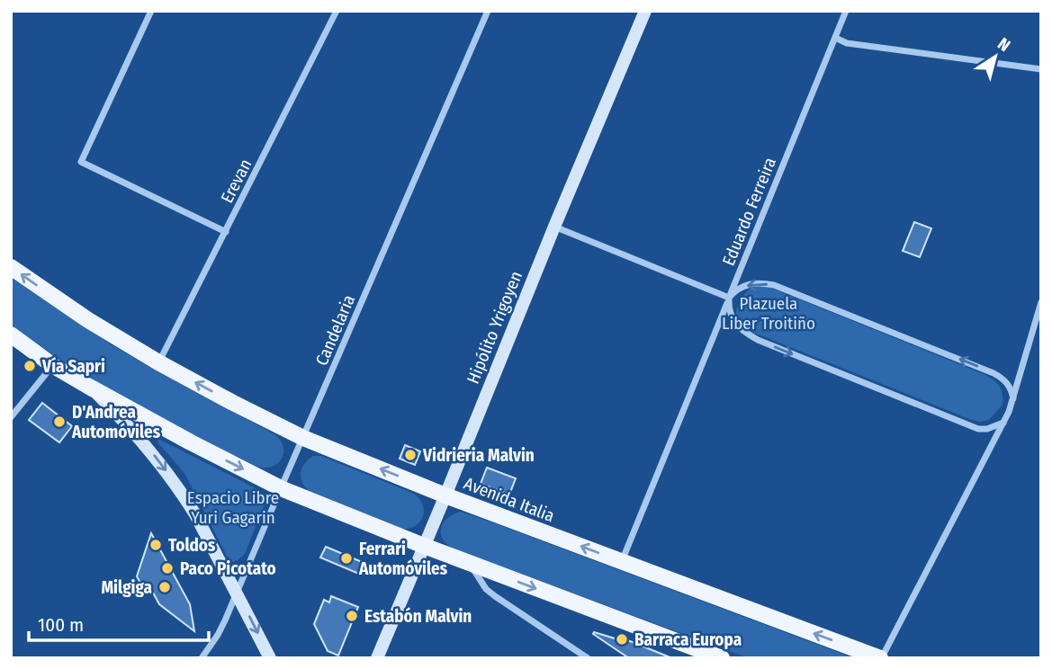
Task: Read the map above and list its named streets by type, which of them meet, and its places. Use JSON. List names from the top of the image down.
{
  "streets": {
    "main road": ["Avenida Italia"],
    "street": [
      "Erevan",
      "Eduardo Ferreira",
      "Hipólito Yrigoyen",
      "Candelaria"
    ]
  },
  "crossings": [
    ["Erevan", "Avenida Italia"],
    ["Eduardo Ferreira", "Avenida Italia"],
    ["Hipólito Yrigoyen", "Avenida Italia"],
    ["Candelaria", "Avenida Italia"]
  ],
  "parks": ["Plazuela Liber Troitiño", "Espacio Libre Yuri Gagarin"],
  "places": [
    "Vía Sapri",
    "D'Andrea Automóviles",
    "Vidrieria Malvin",
    "Toldos",
    "Ferrari Automóviles",
    "Paco Picotato",
    "Milgiga",
    "Estabón Malvin",
    "Barraca Europa"
  ],
  "scale_bar": "100 m",
  "north": "top right"
}
